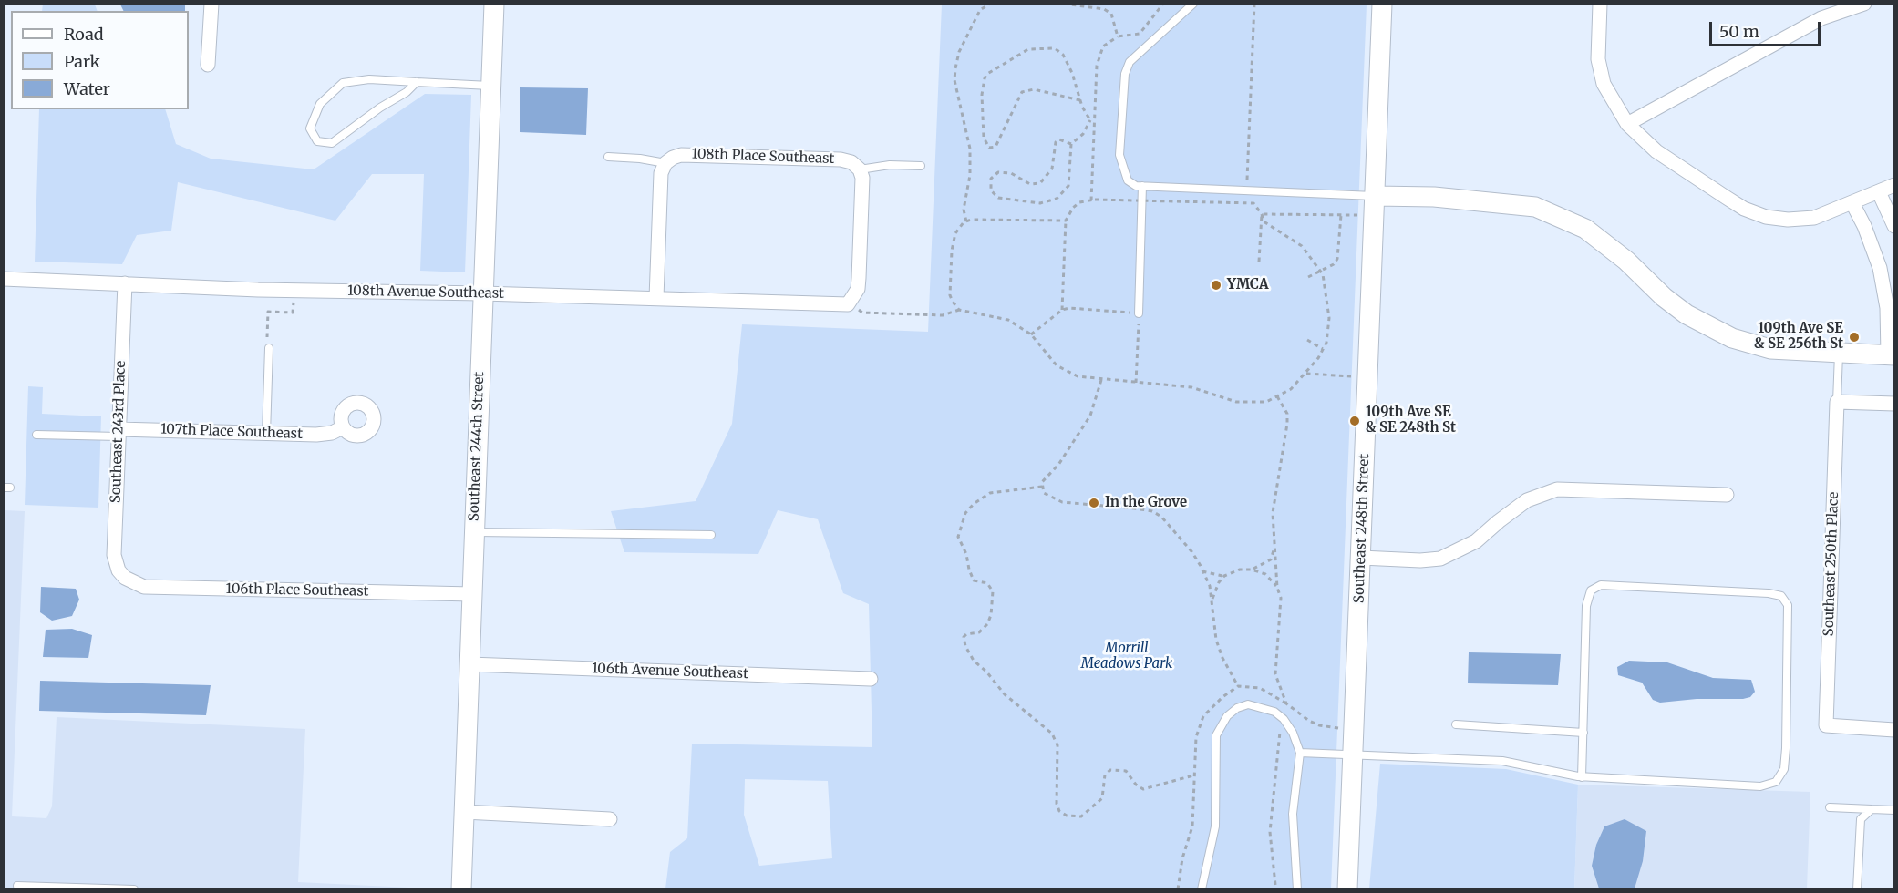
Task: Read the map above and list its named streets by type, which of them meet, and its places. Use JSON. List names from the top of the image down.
{
  "streets": {
    "street": [
      "108th Place Southeast",
      "108th Avenue Southeast",
      "Southeast 243rd Place",
      "107th Place Southeast",
      "Southeast 244th Street",
      "Southeast 248th Street",
      "Southeast 250th Place",
      "106th Place Southeast",
      "106th Avenue Southeast"
    ]
  },
  "crossings": [
    ["108th Avenue Southeast", "Southeast 243rd Place"],
    ["108th Avenue Southeast", "Southeast 244th Street"],
    ["Southeast 243rd Place", "107th Place Southeast"],
    ["Southeast 243rd Place", "106th Place Southeast"],
    ["Southeast 244th Street", "106th Place Southeast"],
    ["Southeast 244th Street", "106th Avenue Southeast"]
  ],
  "parks": ["Morrill Meadows Park"],
  "places": [
    "YMCA",
    "109th Ave SE & SE 256th St",
    "109th Ave SE & SE 248th St",
    "In the Grove"
  ],
  "legend": ["Road", "Park", "Water"],
  "scale_bar": "50 m"
}
